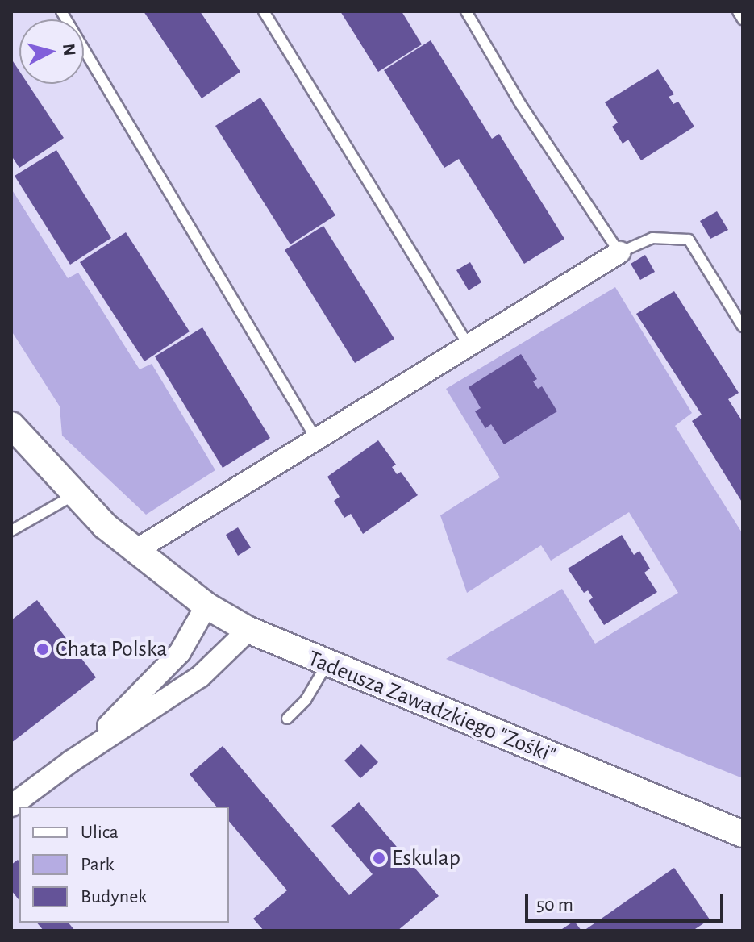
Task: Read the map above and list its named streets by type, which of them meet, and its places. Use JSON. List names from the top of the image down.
{
  "streets": {
    "street": ["Tadeusza Zawadzkiego \"Zośki\""]
  },
  "places": ["Chata Polska", "Eskulap"],
  "legend": ["Ulica", "Park", "Budynek"],
  "scale_bar": "50 m",
  "north": "right"
}
